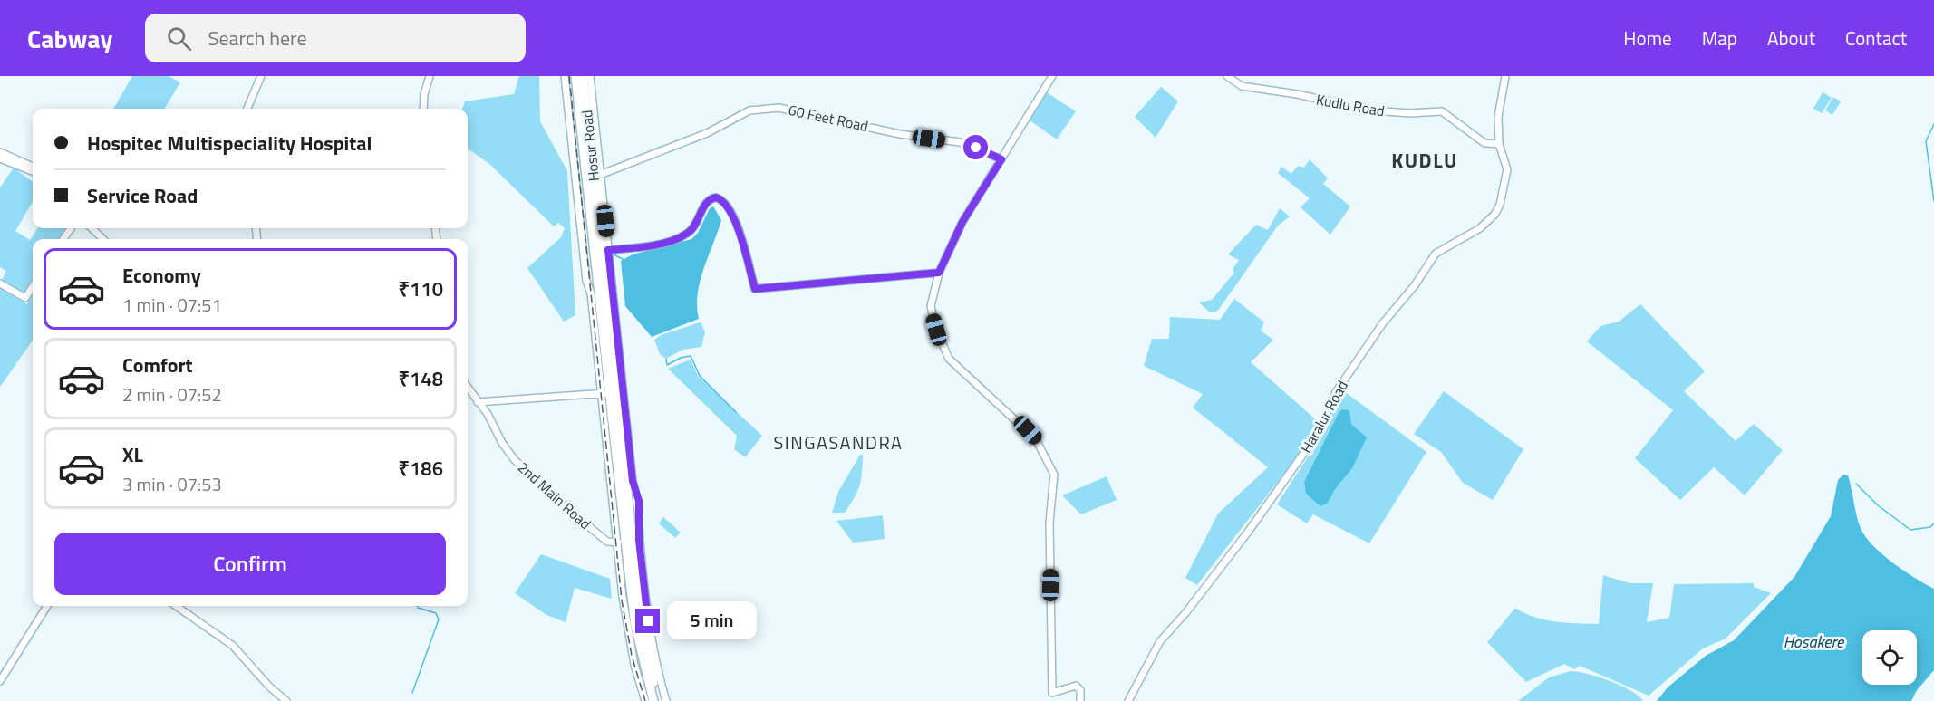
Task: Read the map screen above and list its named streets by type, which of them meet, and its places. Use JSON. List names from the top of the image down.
{
  "streets": {
    "highway": ["Hosur Road"],
    "street": [
      "Kudlu Road",
      "60 Feet Road",
      "Haralur Road",
      "2nd Main Road"
    ]
  },
  "crossings": [
    ["Kudlu Road", "Haralur Road"]
  ],
  "districts": ["KUDLU", "SINGASANDRA"],
  "water": ["Hosakere"],
  "page": {
    "header": "Cabway",
    "search": "Search here",
    "nav": [
      "Home",
      "Map",
      "About",
      "Contact"
    ],
    "banner": ["Hospitec Multispeciality Hospital", "Service Road"],
    "list": [
      {
        "name": "Economy",
        "note": "1 min · 07:51",
        "value": "₹110"
      },
      {
        "name": "Comfort",
        "note": "2 min · 07:52",
        "value": "₹148"
      },
      {
        "name": "XL",
        "note": "3 min · 07:53",
        "value": "₹186"
      }
    ],
    "buttons": "Confirm",
    "bubble": "5 min"
  }
}
